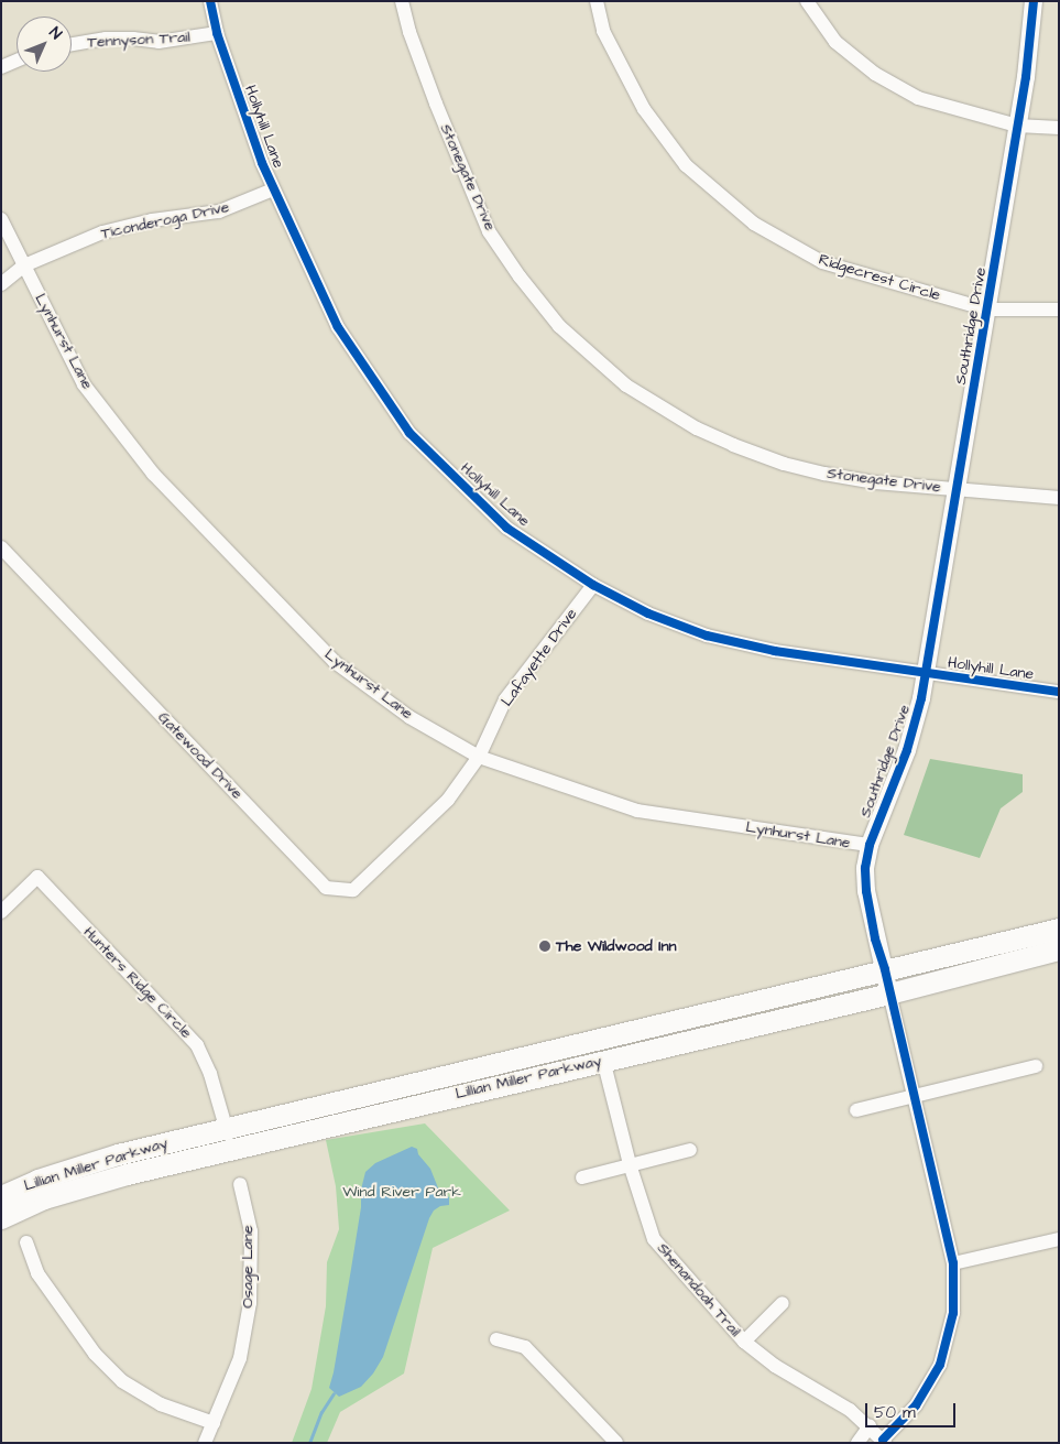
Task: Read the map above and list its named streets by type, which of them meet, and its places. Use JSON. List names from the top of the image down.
{
  "streets": {
    "main road": ["Lillian Miller Parkway"],
    "street": [
      "Tennyson Trail",
      "Hollyhill Lane",
      "Stonegate Drive",
      "Ticonderoga Drive",
      "Ridgecrest Circle",
      "Southridge Drive",
      "Lynhurst Lane",
      "Lafayette Drive",
      "Gatewood Drive",
      "Hunters Ridge Circle",
      "Osage Lane",
      "Shenandoah Trail"
    ]
  },
  "crossings": [
    ["Tennyson Trail", "Hollyhill Lane"],
    ["Hollyhill Lane", "Ticonderoga Drive"],
    ["Hollyhill Lane", "Southridge Drive"],
    ["Hollyhill Lane", "Lafayette Drive"],
    ["Stonegate Drive", "Southridge Drive"],
    ["Ticonderoga Drive", "Lynhurst Lane"],
    ["Ridgecrest Circle", "Southridge Drive"],
    ["Southridge Drive", "Lynhurst Lane"],
    ["Southridge Drive", "Lillian Miller Parkway"],
    ["Southridge Drive", "Shenandoah Trail"],
    ["Lynhurst Lane", "Lafayette Drive"],
    ["Lafayette Drive", "Gatewood Drive"],
    ["Hunters Ridge Circle", "Lillian Miller Parkway"],
    ["Lillian Miller Parkway", "Shenandoah Trail"]
  ],
  "parks": ["Wind River Park"],
  "places": ["The Wildwood Inn"],
  "scale_bar": "50 m",
  "north": "top right"
}
